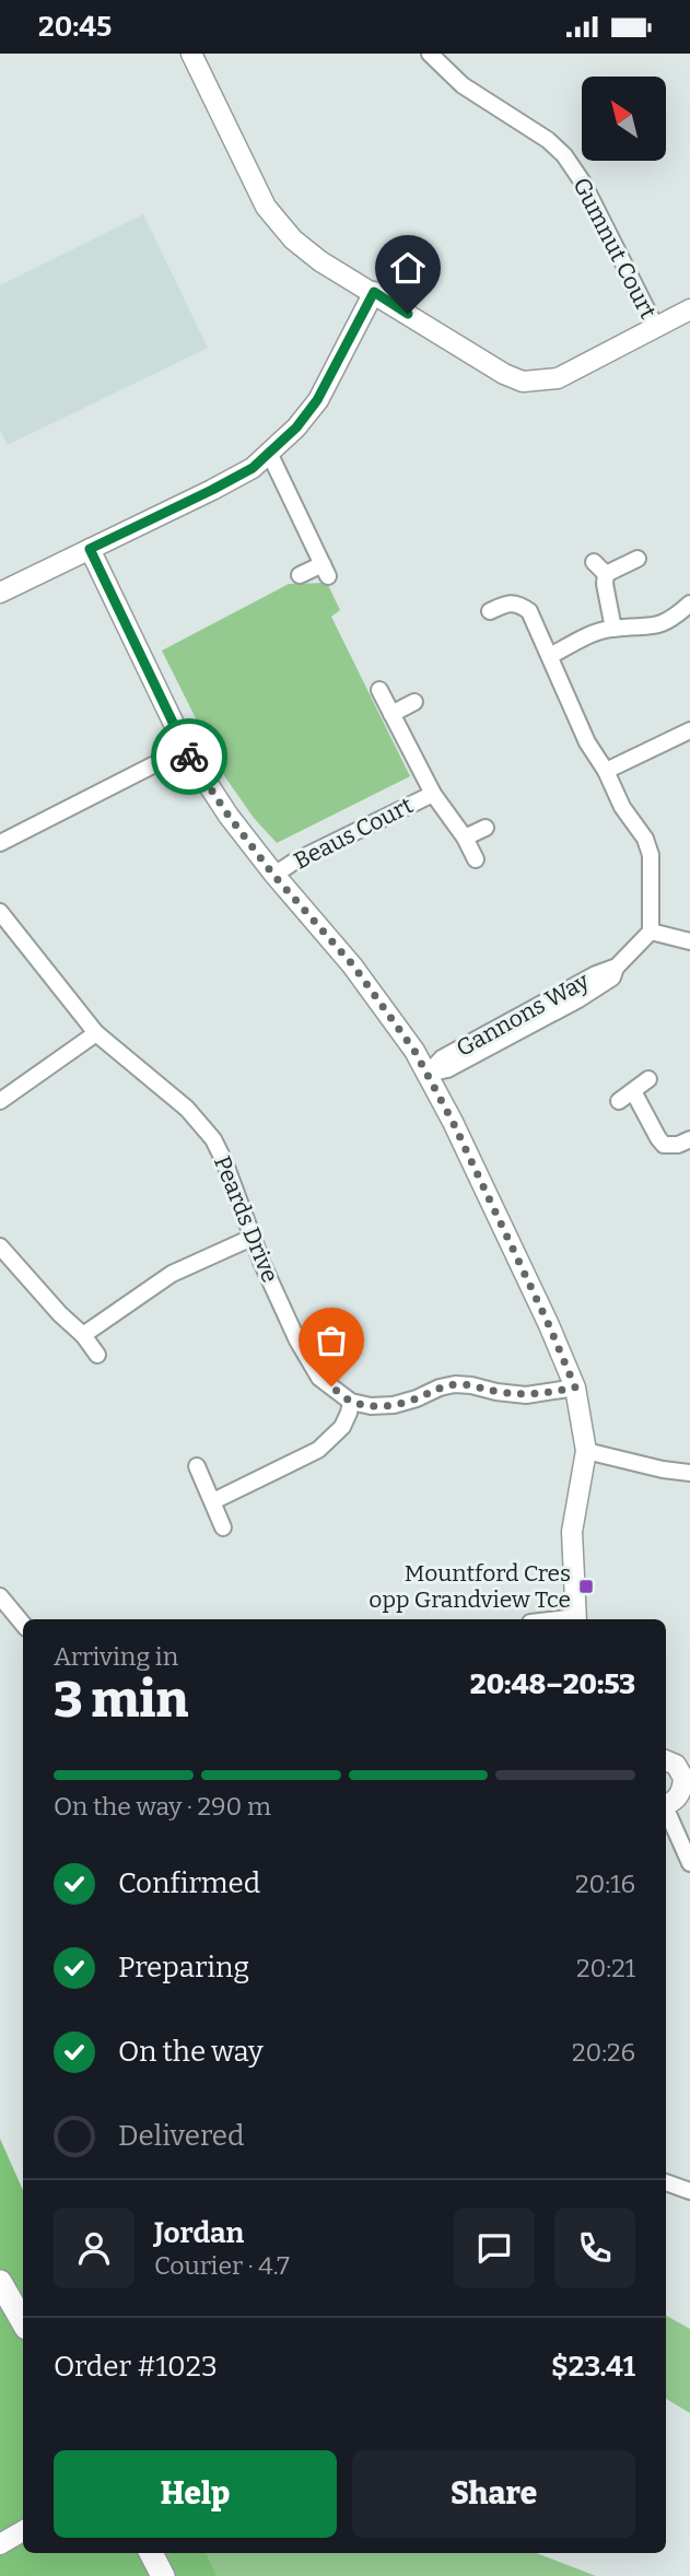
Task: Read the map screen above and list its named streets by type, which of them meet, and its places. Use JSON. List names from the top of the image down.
{
  "streets": {
    "street": [
      "Gumnut Court",
      "Beaus Court",
      "Gannons Way",
      "Peards Drive"
    ]
  },
  "places": {
    "transit": ["Mountford Cres opp Grandview Tce"]
  },
  "north": "top left",
  "page": {
    "status": "20:45",
    "heading": ["3 min", "Arriving in", "20:48–20:53"],
    "panel": [
      "Jordan",
      "Courier · 4.7",
      "Order #1023",
      "$23.41"
    ],
    "bar": "On the way · 290 m",
    "list": [
      ["Confirmed", "20:16"],
      ["Preparing", "20:21"],
      ["On the way", "20:26"],
      "Delivered"
    ],
    "buttons": ["Help", "Share"]
  }
}
